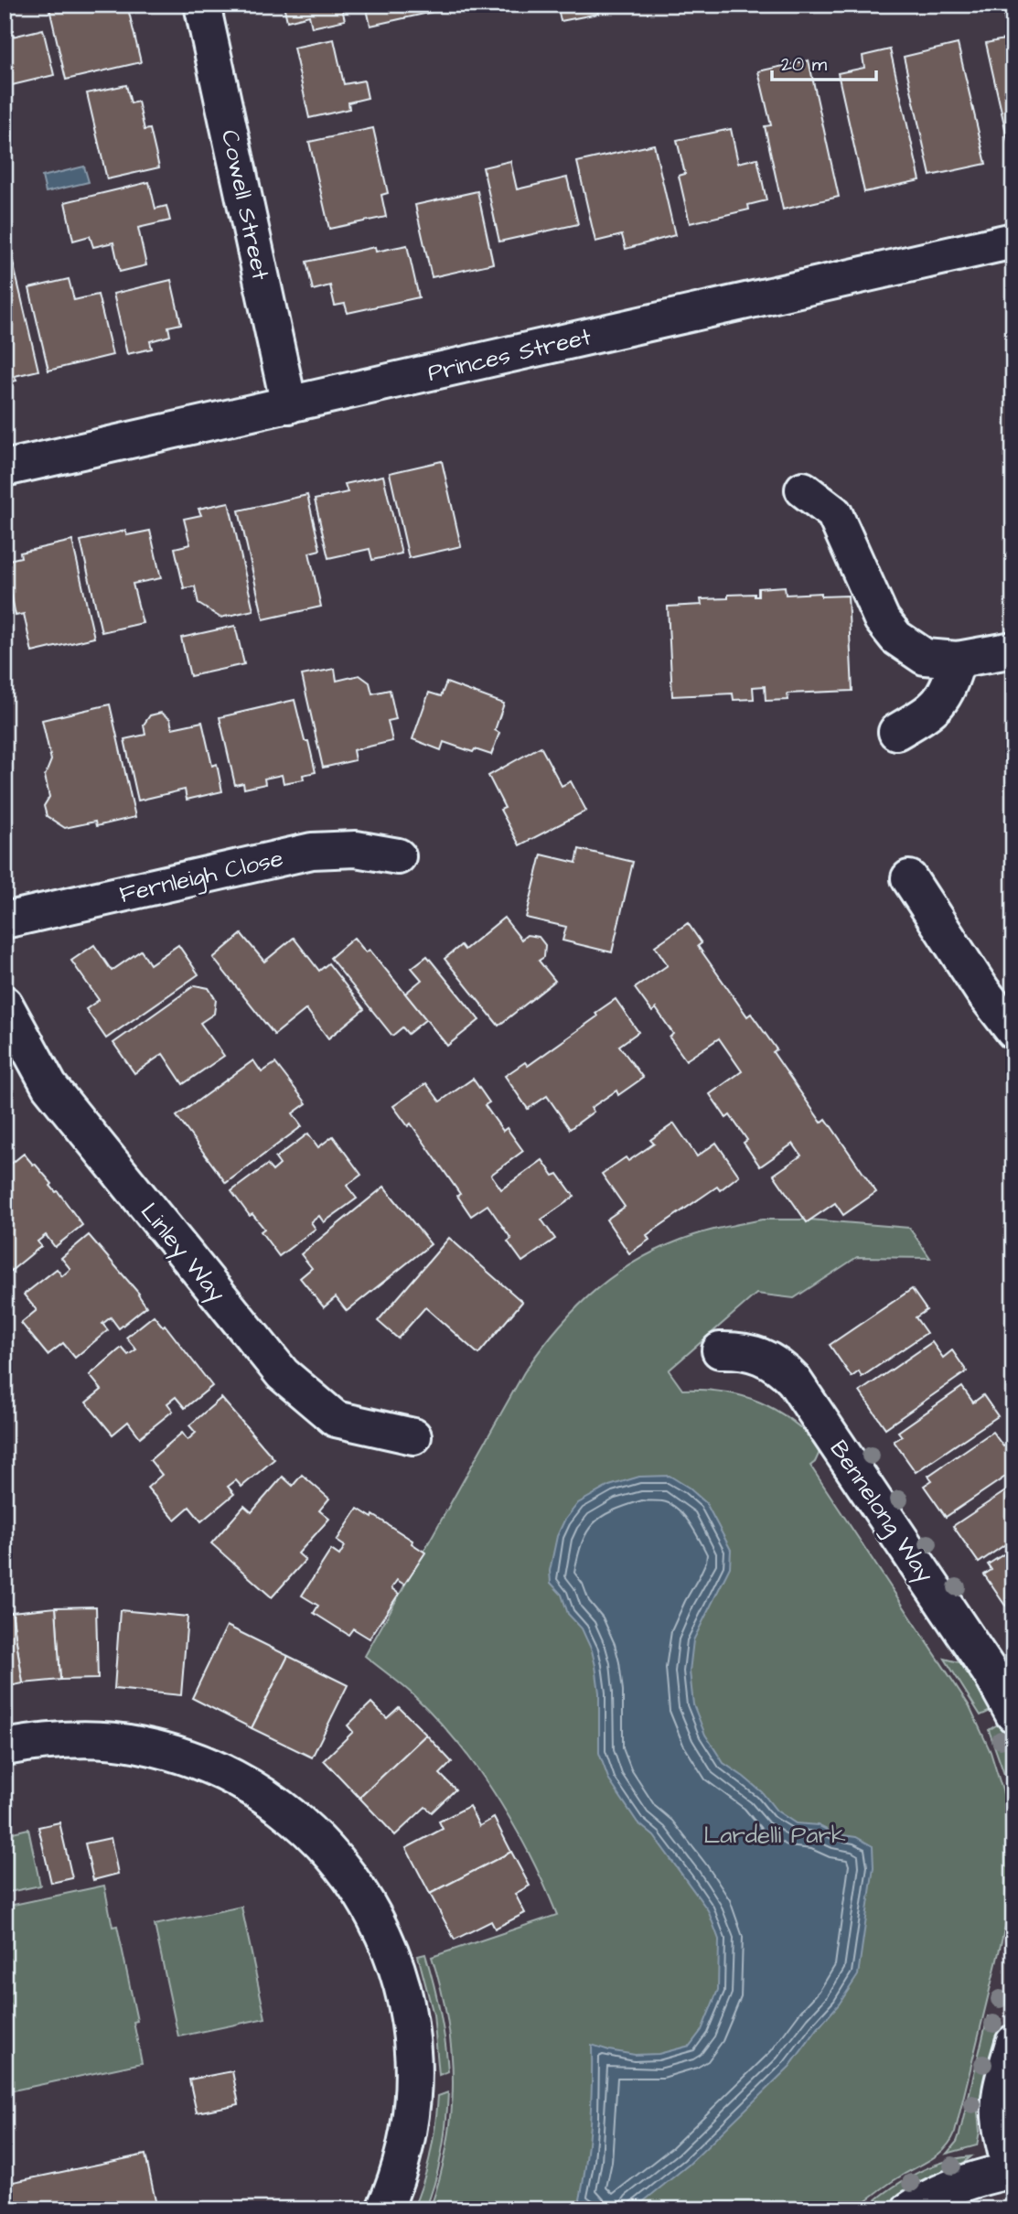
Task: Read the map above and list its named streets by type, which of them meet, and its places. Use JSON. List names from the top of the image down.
{
  "streets": {
    "street": [
      "Cowell Street",
      "Princes Street",
      "Fernleigh Close",
      "Linley Way",
      "Bennelong Way"
    ]
  },
  "crossings": [
    ["Cowell Street", "Princes Street"]
  ],
  "parks": ["Lardelli Park"],
  "scale_bar": "20 m"
}
